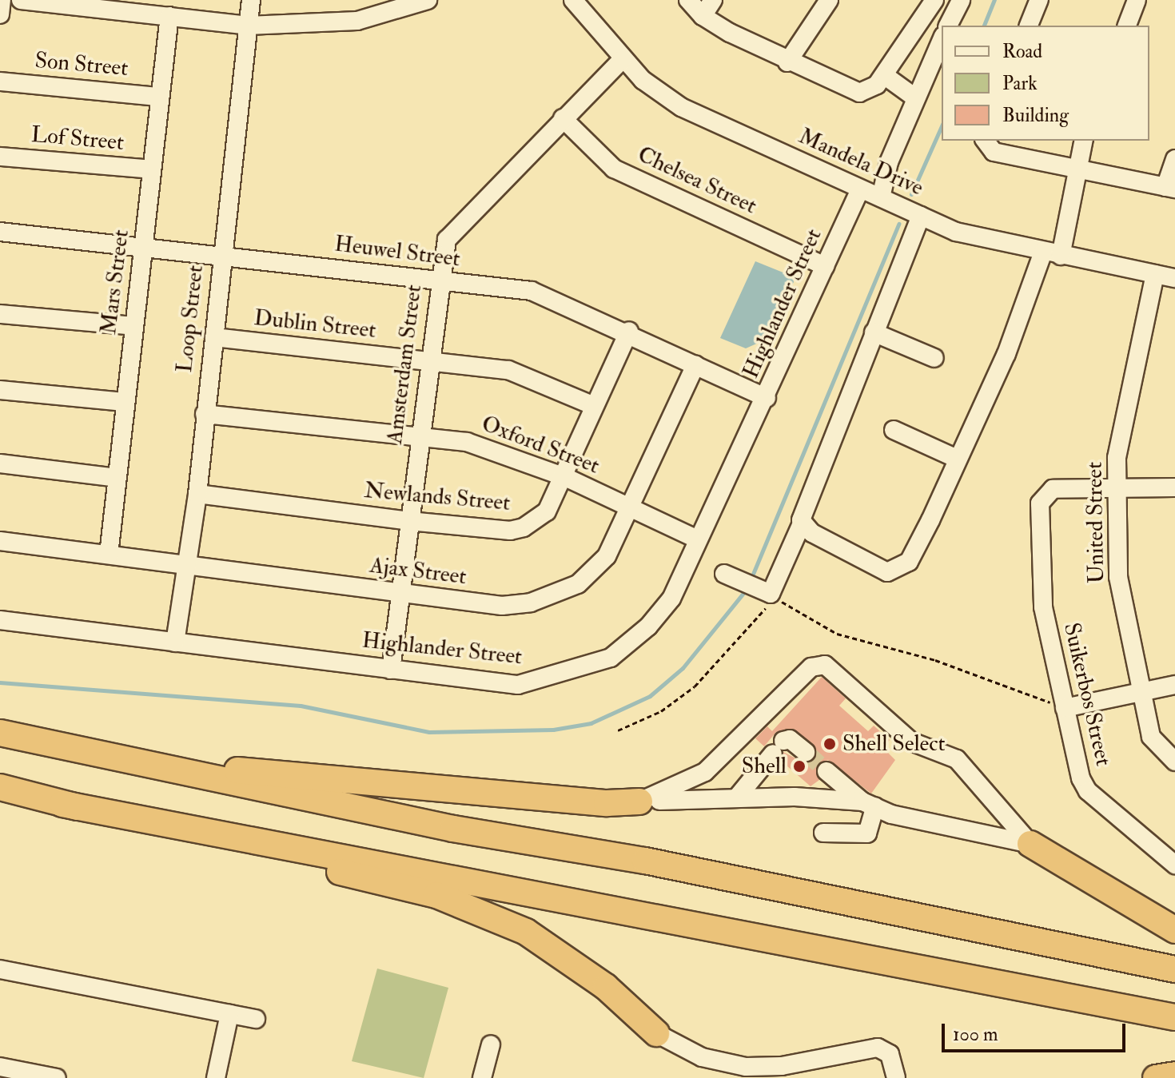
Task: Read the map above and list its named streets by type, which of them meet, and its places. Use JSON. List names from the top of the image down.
{
  "streets": {
    "street": [
      "Son Street",
      "Lof Street",
      "Mandela Drive",
      "Chelsea Street",
      "Heuwel Street",
      "Mars Street",
      "Highlander Street",
      "Loop Street",
      "Dublin Street",
      "Amsterdam Street",
      "Oxford Street",
      "Newlands Street",
      "United Street",
      "Ajax Street",
      "Suikerbos Street"
    ]
  },
  "crossings": [
    ["Son Street", "Mars Street"],
    ["Lof Street", "Mars Street"],
    ["Mandela Drive", "Highlander Street"],
    ["Mandela Drive", "Amsterdam Street"],
    ["Mandela Drive", "United Street"],
    ["Chelsea Street", "Highlander Street"],
    ["Chelsea Street", "Amsterdam Street"],
    ["Heuwel Street", "Mars Street"],
    ["Heuwel Street", "Highlander Street"],
    ["Heuwel Street", "Loop Street"],
    ["Heuwel Street", "Amsterdam Street"],
    ["Heuwel Street", "Newlands Street"],
    ["Heuwel Street", "Ajax Street"],
    ["Mars Street", "Ajax Street"],
    ["Highlander Street", "Loop Street"],
    ["Highlander Street", "Amsterdam Street"],
    ["Highlander Street", "Oxford Street"],
    ["Loop Street", "Dublin Street"],
    ["Loop Street", "Oxford Street"],
    ["Loop Street", "Newlands Street"],
    ["Loop Street", "Ajax Street"],
    ["Dublin Street", "Amsterdam Street"],
    ["Dublin Street", "Newlands Street"],
    ["Amsterdam Street", "Oxford Street"],
    ["Amsterdam Street", "Newlands Street"],
    ["Amsterdam Street", "Ajax Street"],
    ["Oxford Street", "Newlands Street"],
    ["Oxford Street", "Ajax Street"],
    ["United Street", "Suikerbos Street"]
  ],
  "places": ["Shell Select", "Shell"],
  "legend": ["Road", "Park", "Building"],
  "scale_bar": "100 m"
}
